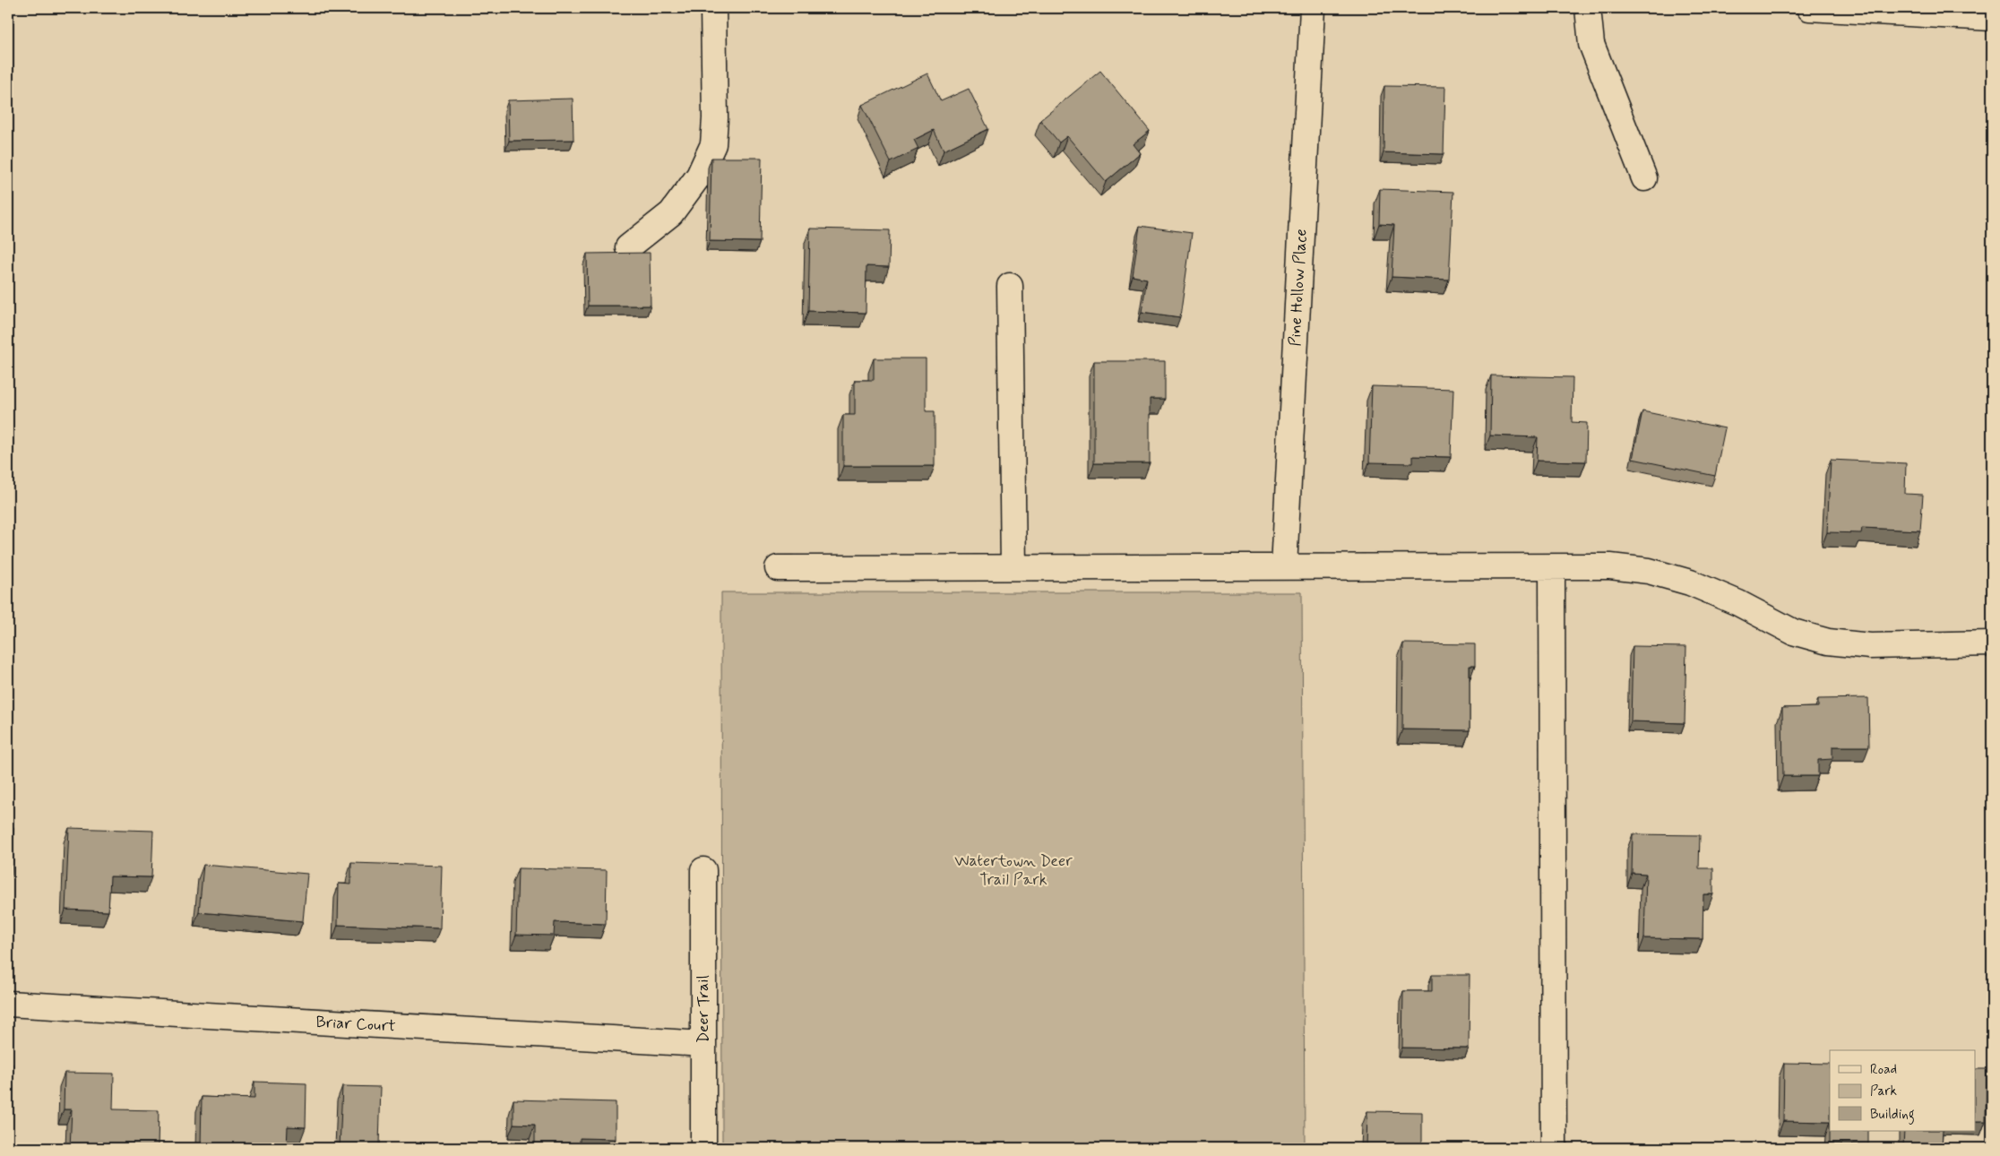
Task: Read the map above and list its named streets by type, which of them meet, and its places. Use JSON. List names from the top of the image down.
{
  "streets": {
    "street": ["Pine Hollow Place", "Deer Trail", "Briar Court"]
  },
  "crossings": [
    ["Deer Trail", "Briar Court"]
  ],
  "parks": ["Watertown Deer Trail Park"],
  "legend": ["Road", "Park", "Building"]
}
